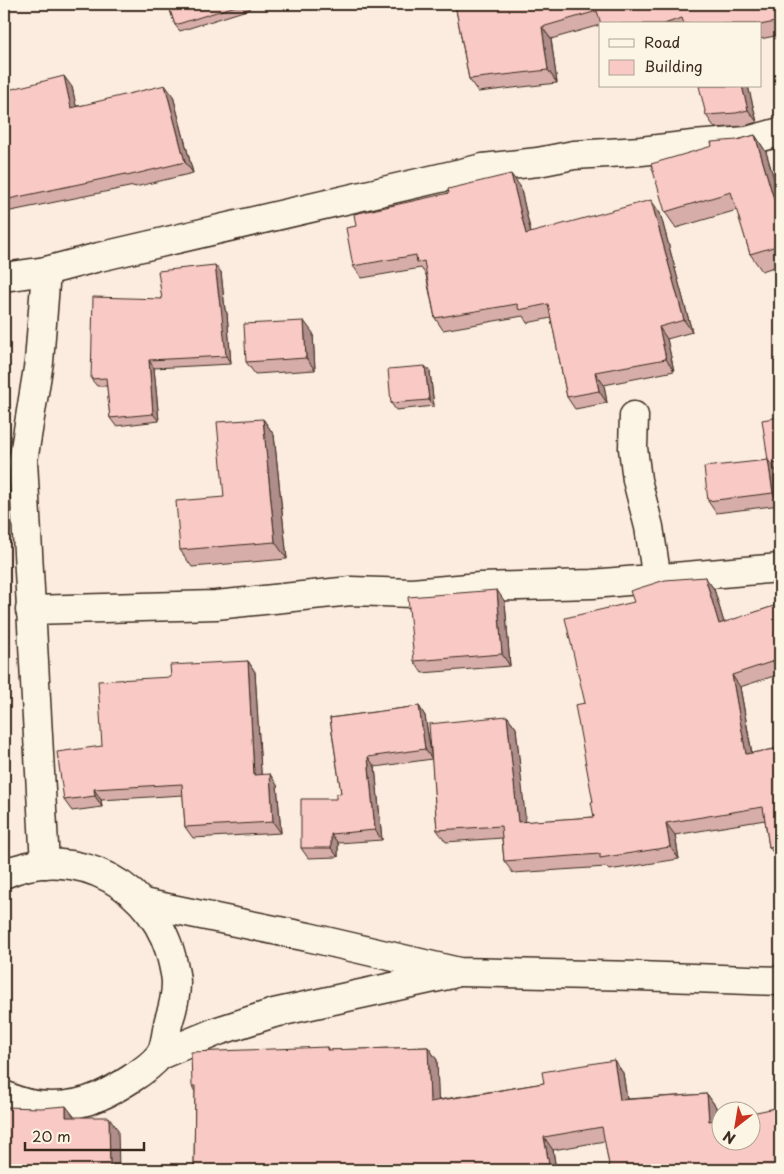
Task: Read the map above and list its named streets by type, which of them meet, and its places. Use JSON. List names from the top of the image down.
{
  "legend": ["Road", "Building"],
  "scale_bar": "20 m",
  "north": "bottom left"
}
